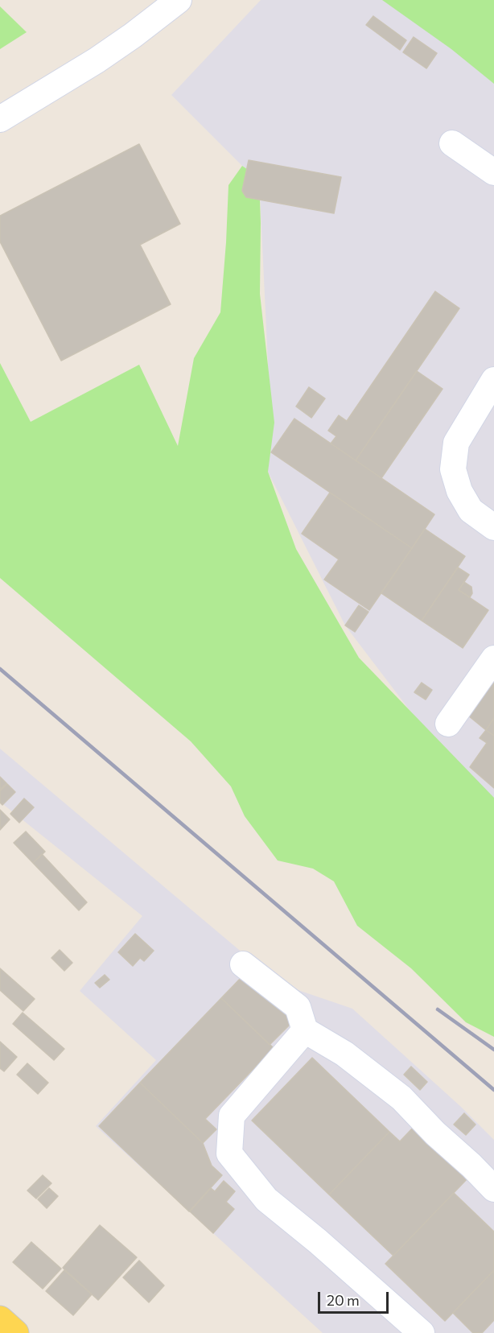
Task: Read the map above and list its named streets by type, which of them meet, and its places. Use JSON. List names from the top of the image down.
{
  "scale_bar": "20 m"
}
